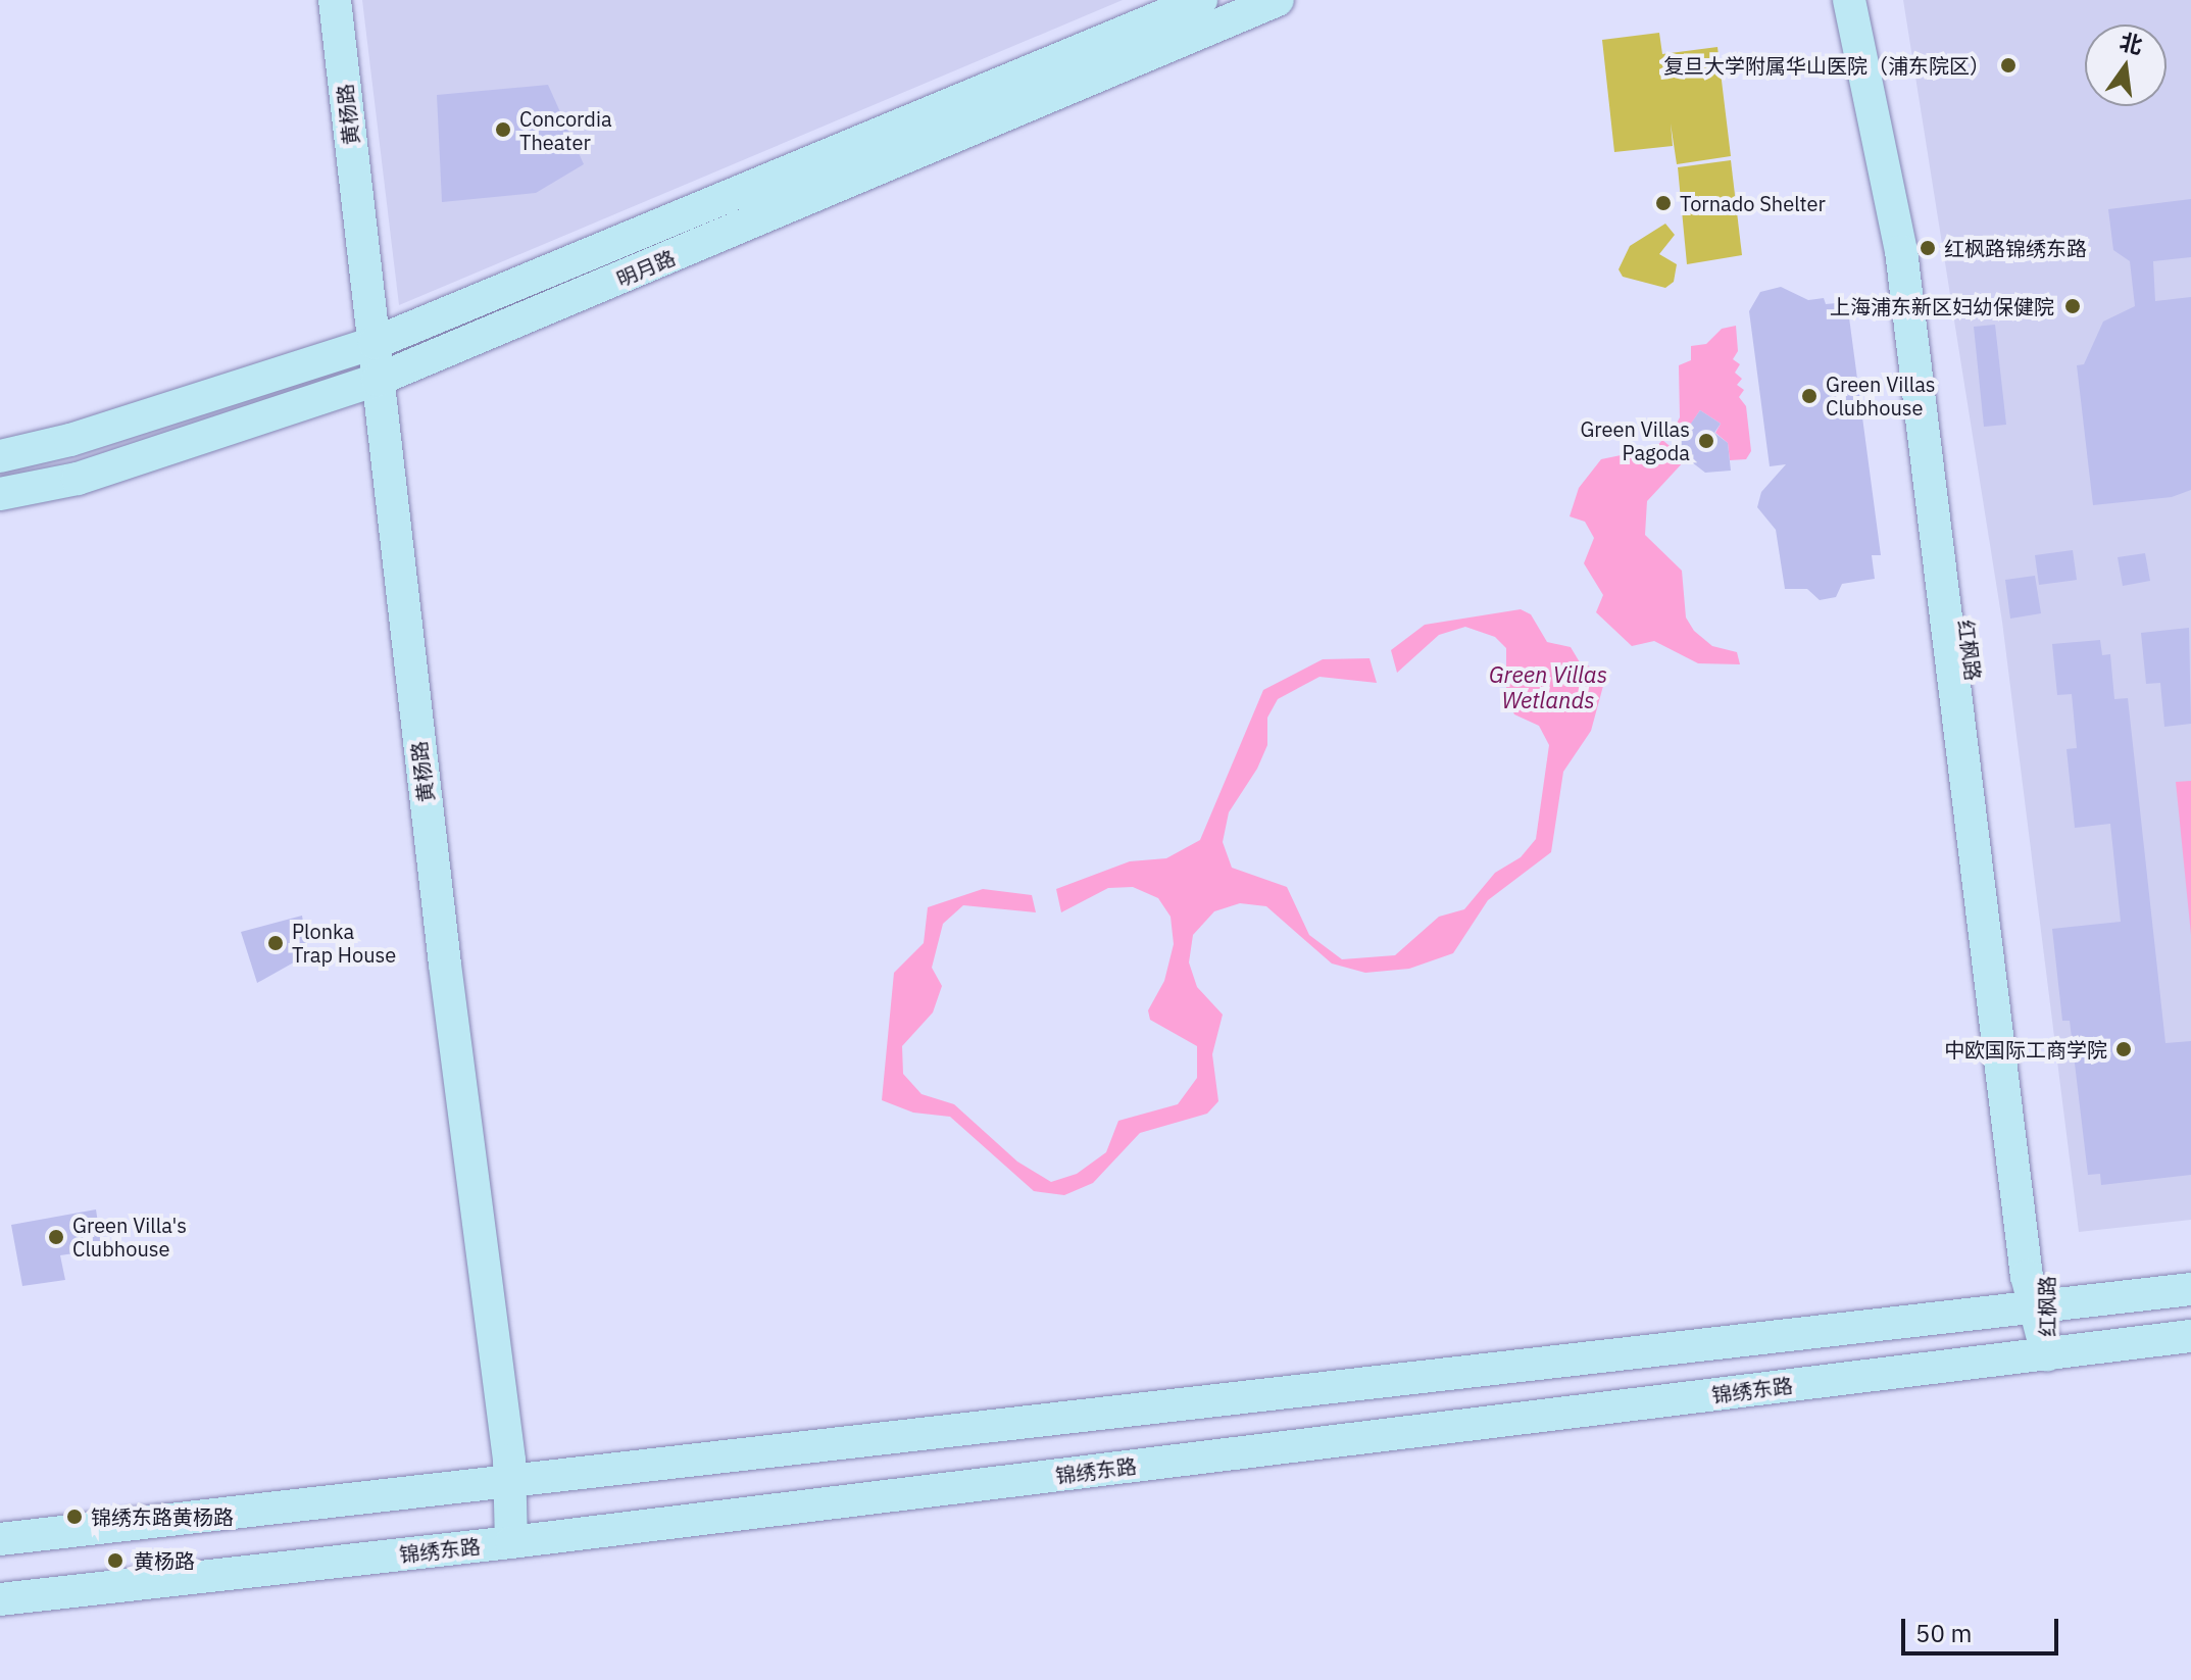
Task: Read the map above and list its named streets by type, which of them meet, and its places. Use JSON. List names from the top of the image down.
{
  "streets": {
    "street": [
      "黄杨路",
      "明月路",
      "红枫路",
      "锦绣东路"
    ]
  },
  "crossings": [
    ["黄杨路", "明月路"],
    ["黄杨路", "锦绣东路"],
    ["红枫路", "锦绣东路"]
  ],
  "water": ["Green Villas Wetlands"],
  "places": [
    "复旦大学附属华山医院（浦东院区）",
    "Concordia Theater",
    "Tornado Shelter",
    "红枫路锦绣东路",
    "上海浦东新区妇幼保健院",
    "Green Villas Clubhouse",
    "Green Villas Pagoda",
    "Plonka Trap House",
    "中欧国际工商学院",
    "Green Villa's Clubhouse",
    "锦绣东路黄杨路",
    "黄杨路"
  ],
  "scale_bar": "50 m",
  "north": "top"
}
